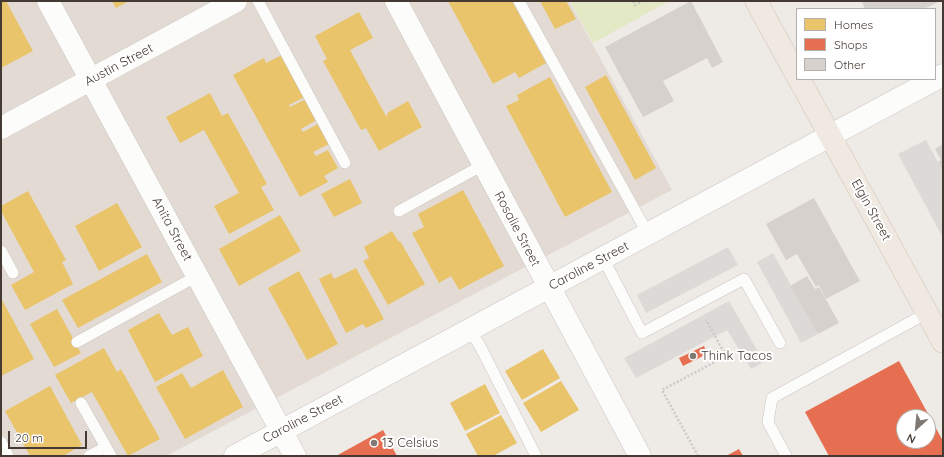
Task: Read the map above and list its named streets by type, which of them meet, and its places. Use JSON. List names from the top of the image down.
{
  "streets": {
    "main road": ["Elgin Street"],
    "street": [
      "Austin Street",
      "Anita Street",
      "Rosalie Street",
      "Caroline Street"
    ]
  },
  "crossings": [
    ["Austin Street", "Anita Street"],
    ["Elgin Street", "Caroline Street"],
    ["Anita Street", "Caroline Street"],
    ["Rosalie Street", "Caroline Street"]
  ],
  "places": ["Think Tacos", "13 Celsius"],
  "legend": ["Homes", "Shops", "Other"],
  "scale_bar": "20 m",
  "north": "bottom left"
}
